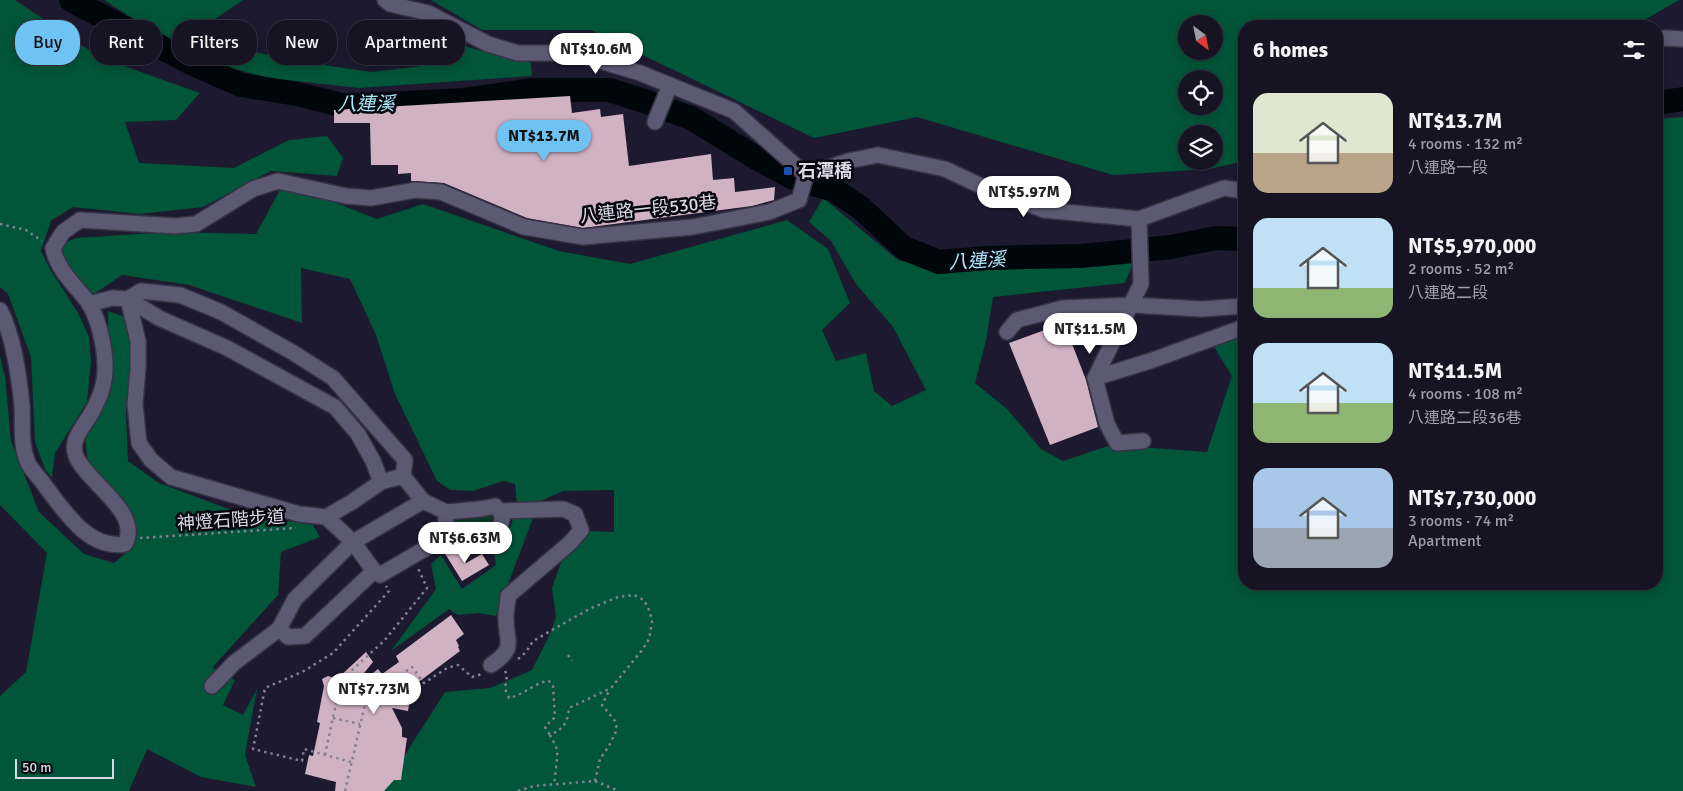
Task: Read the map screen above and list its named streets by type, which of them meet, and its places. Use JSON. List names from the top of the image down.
{
  "streets": {
    "street": ["八連路一段530巷"],
    "path": ["神燈石階步道"]
  },
  "water": ["八連溪"],
  "places": {
    "transit": ["石潭橋"]
  },
  "scale_bar": "50 m",
  "north": "bottom right",
  "page": {
    "chip": [
      "Buy",
      "Rent",
      "Filters",
      "New",
      "Apartment"
    ],
    "heading": "6 homes",
    "price": [
      "NT$10.6M",
      "NT$13.7M",
      "NT$5.97M",
      "NT$11.5M",
      "NT$6.63M",
      "NT$7.73M"
    ],
    "list": [
      {
        "name": "NT$13.7M",
        "note": "4 rooms · 132 m² · 八連路一段"
      },
      {
        "name": "NT$5,970,000",
        "note": "2 rooms · 52 m² · 八連路二段"
      },
      {
        "name": "NT$11.5M",
        "note": "4 rooms · 108 m² · 八連路二段36巷"
      },
      {
        "name": "NT$7,730,000",
        "note": "3 rooms · 74 m² · Apartment"
      }
    ],
    "scale": "50 m"
  }
}
